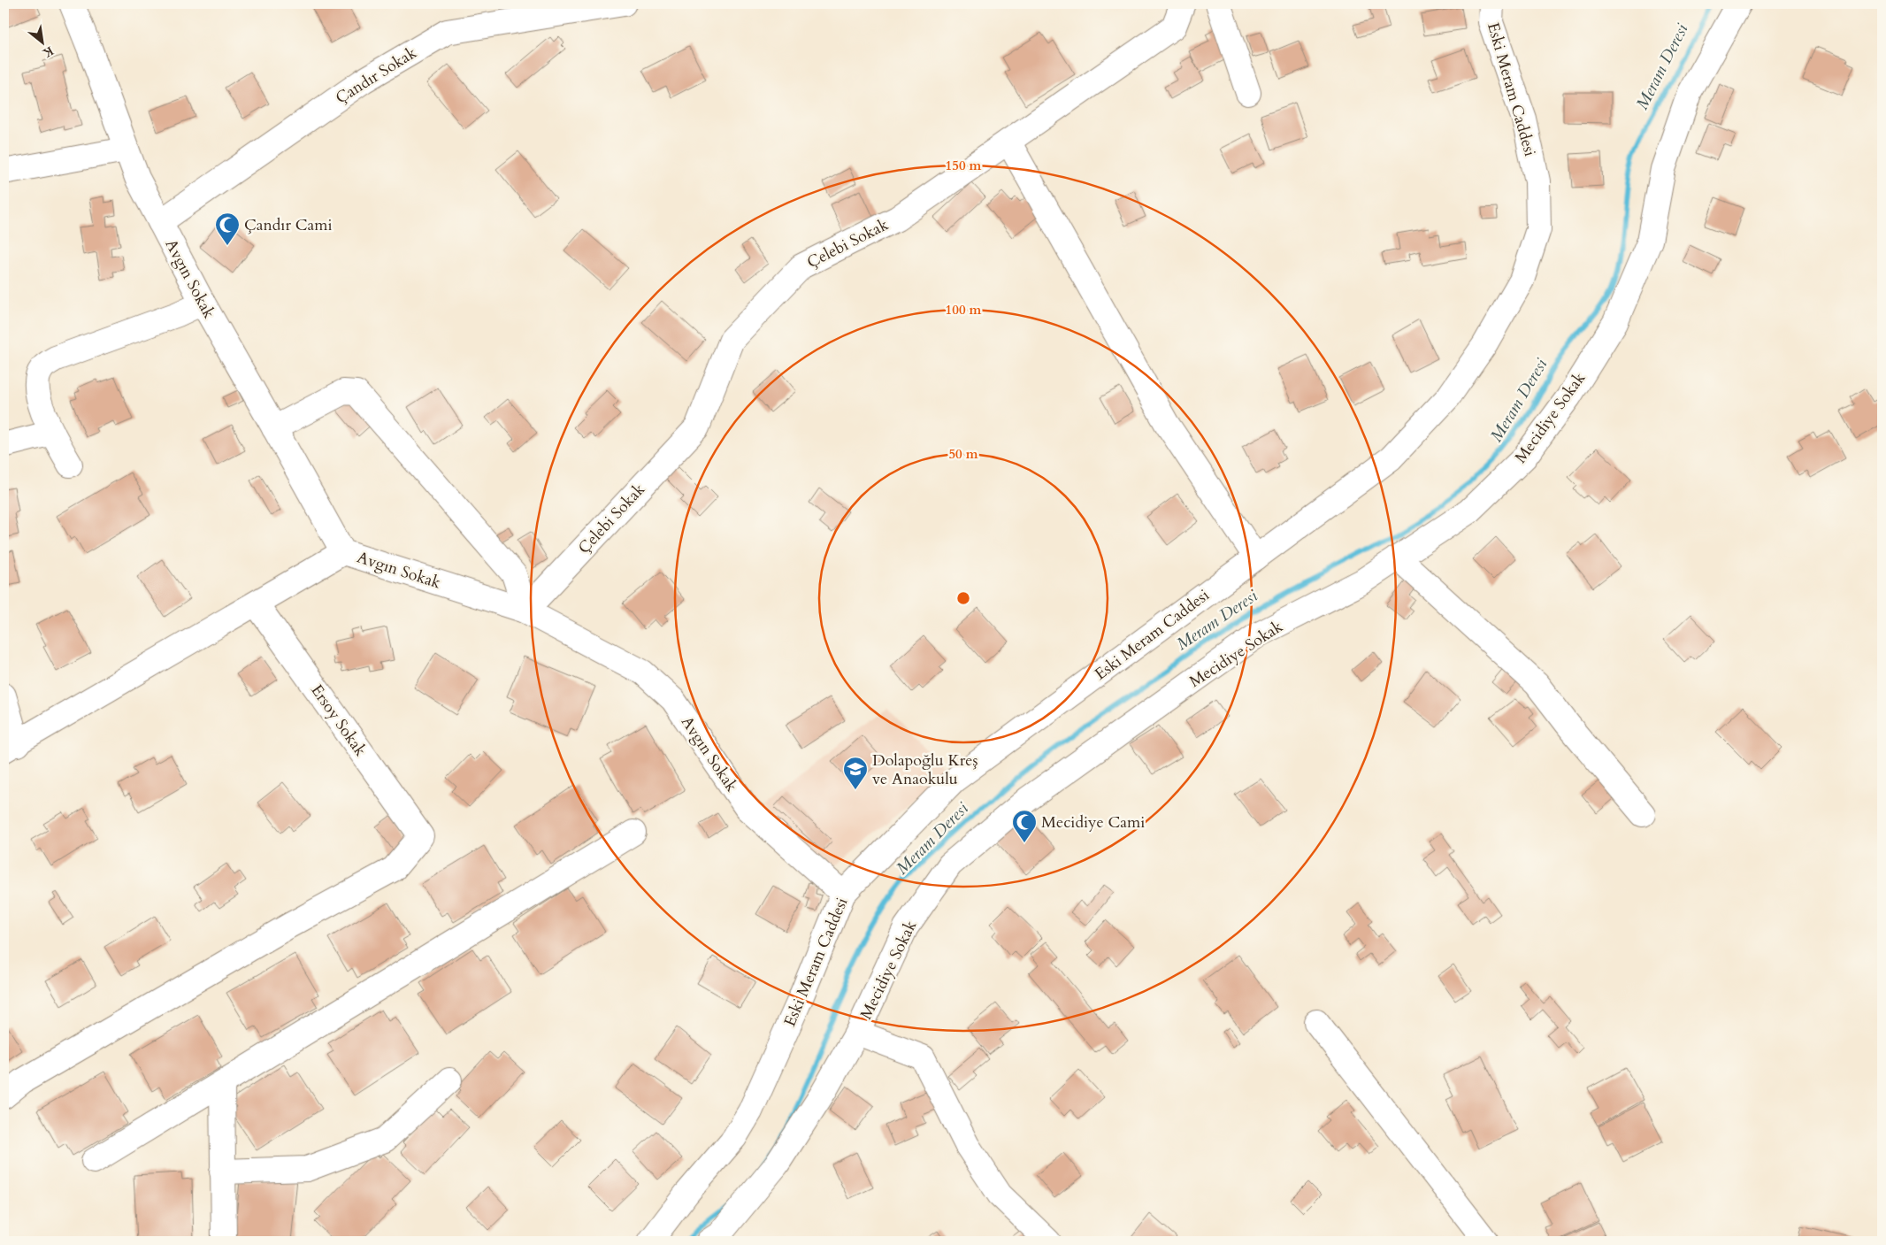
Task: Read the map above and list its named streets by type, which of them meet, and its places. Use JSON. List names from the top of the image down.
{
  "streets": {
    "street": [
      "Çandır Sokak",
      "Eski Meram Caddesi",
      "Çelebi Sokak",
      "Avgın Sokak",
      "Mecidiye Sokak",
      "Ersoy Sokak"
    ]
  },
  "crossings": [
    ["Çandır Sokak", "Avgın Sokak"],
    ["Eski Meram Caddesi", "Avgın Sokak"],
    ["Çelebi Sokak", "Avgın Sokak"]
  ],
  "water": ["Meram Deresi"],
  "places": {
    "mosque": ["Çandır Cami", "Mecidiye Cami"],
    "school or university": ["Dolapoğlu Kreş ve Anaokulu"]
  },
  "north": "bottom right",
  "rings": ["150 m", "100 m", "50 m"]
}
